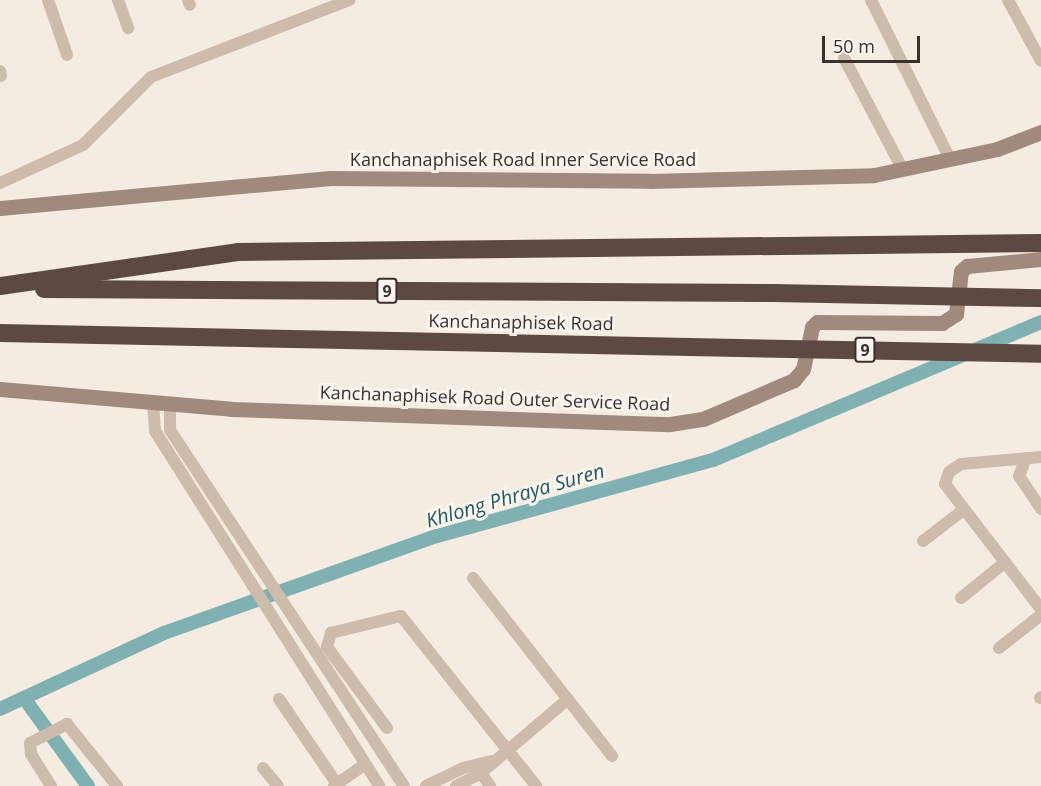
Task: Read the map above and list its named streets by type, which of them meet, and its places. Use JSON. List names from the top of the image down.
{
  "streets": {
    "highway": ["9", "Kanchanaphisek Road"],
    "main road": ["Kanchanaphisek Road Inner Service Road", "Kanchanaphisek Road Outer Service Road"]
  },
  "water": ["Khlong Phraya Suren"],
  "scale_bar": "50 m"
}
